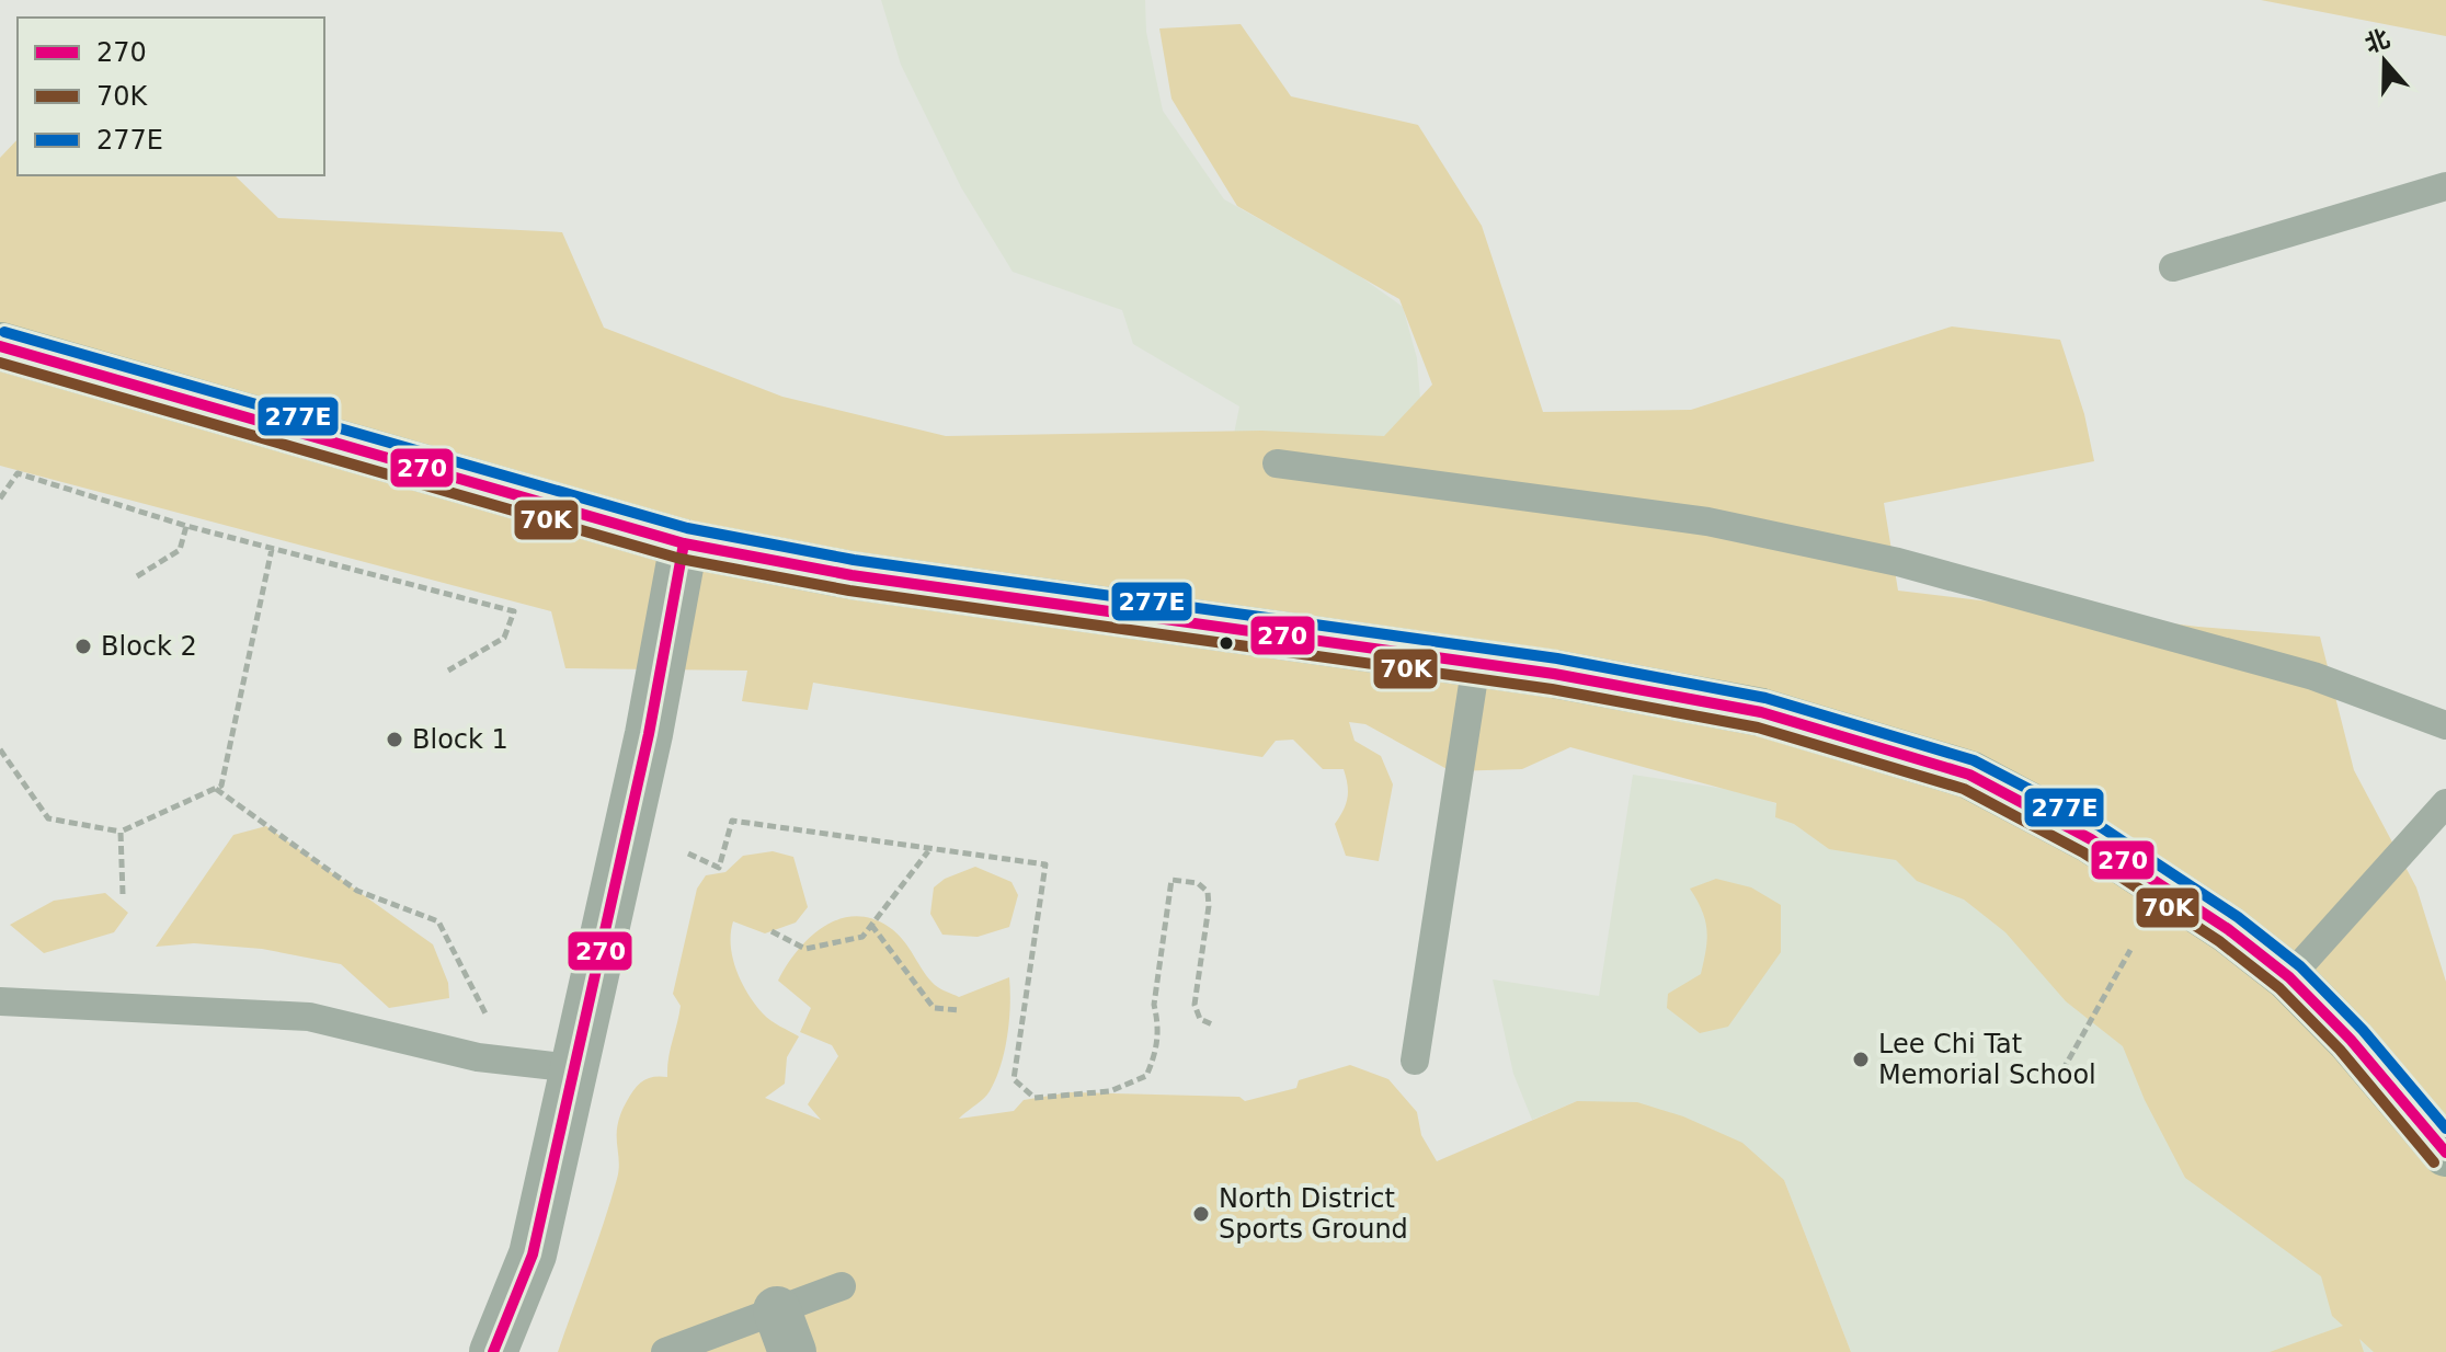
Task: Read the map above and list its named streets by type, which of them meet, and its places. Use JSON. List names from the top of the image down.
{
  "places": [
    "Block 2",
    "Block 1",
    "Lee Chi Tat Memorial School",
    "North District Sports Ground"
  ],
  "lines": ["transit line 277E", "transit line 270", "transit line 70K"],
  "legend": ["270", "70K", "277E"],
  "north": "top"
}
